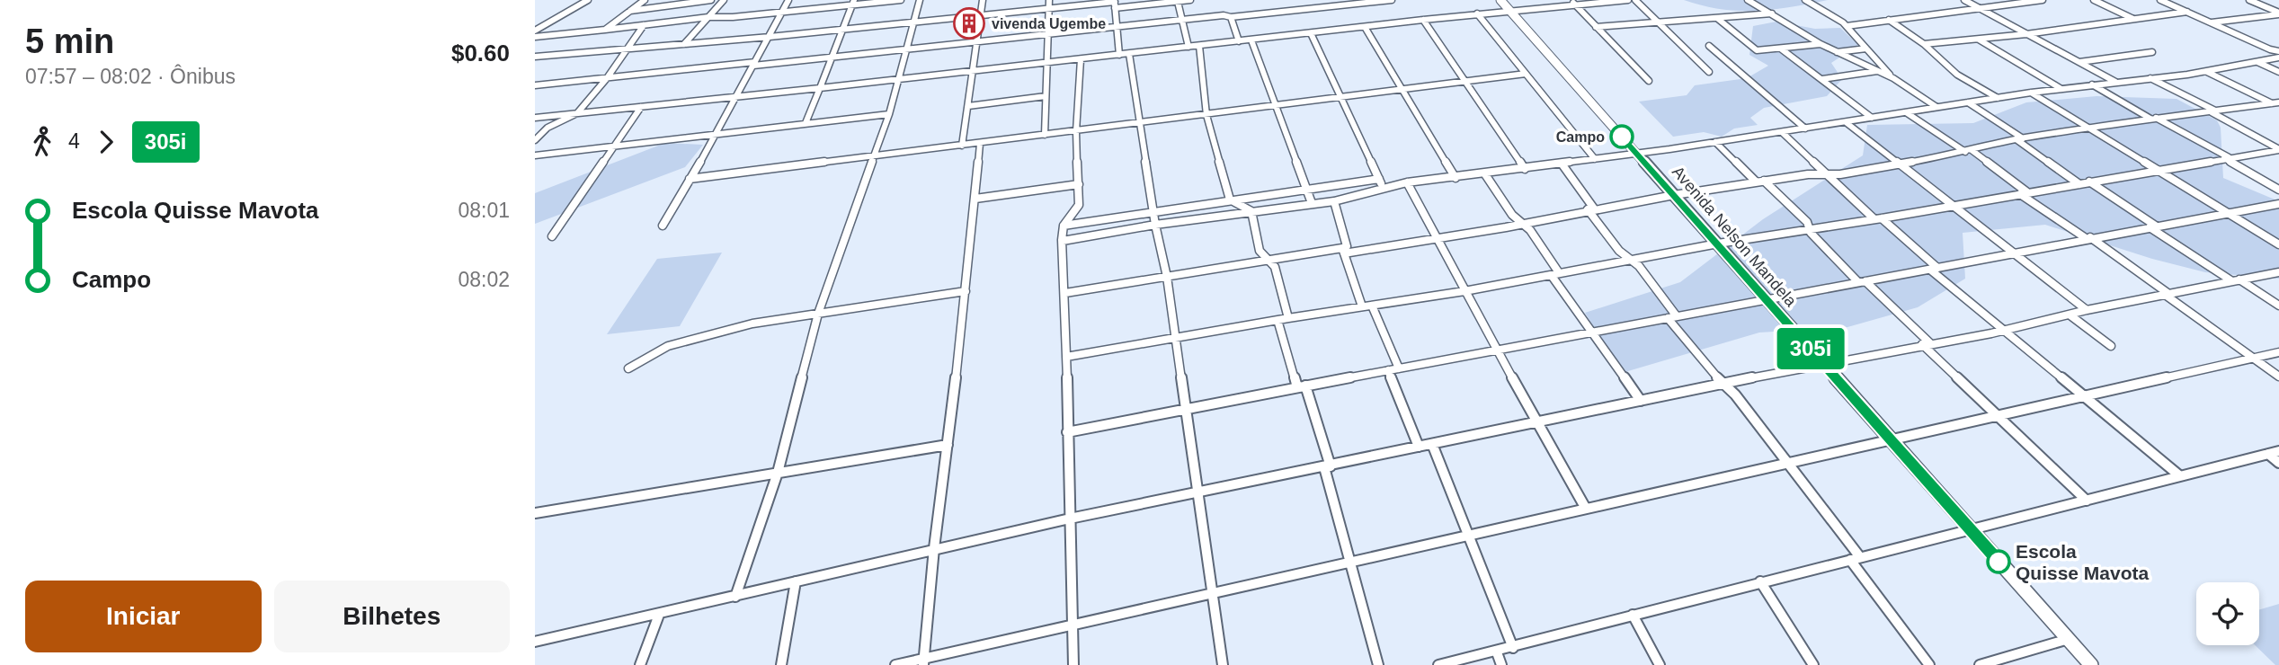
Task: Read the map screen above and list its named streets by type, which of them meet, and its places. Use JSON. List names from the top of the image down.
{
  "streets": {
    "street": ["Avenida Nelson Mandela"]
  },
  "places": {
    "building": ["vivenda Ugembe"],
    "other": ["Campo", "Escola Quisse Mavota"]
  },
  "lines": ["bus line 305i"],
  "page": {
    "heading": ["5 min", "07:57 – 08:02 · Ônibus", "$0.60"],
    "on_map": "305i",
    "legs": ["4", "305i"],
    "list": [
      {
        "name": "Escola Quisse Mavota",
        "value": "08:01"
      },
      {
        "name": "Campo",
        "value": "08:02"
      }
    ],
    "buttons": ["Iniciar", "Bilhetes"]
  }
}
